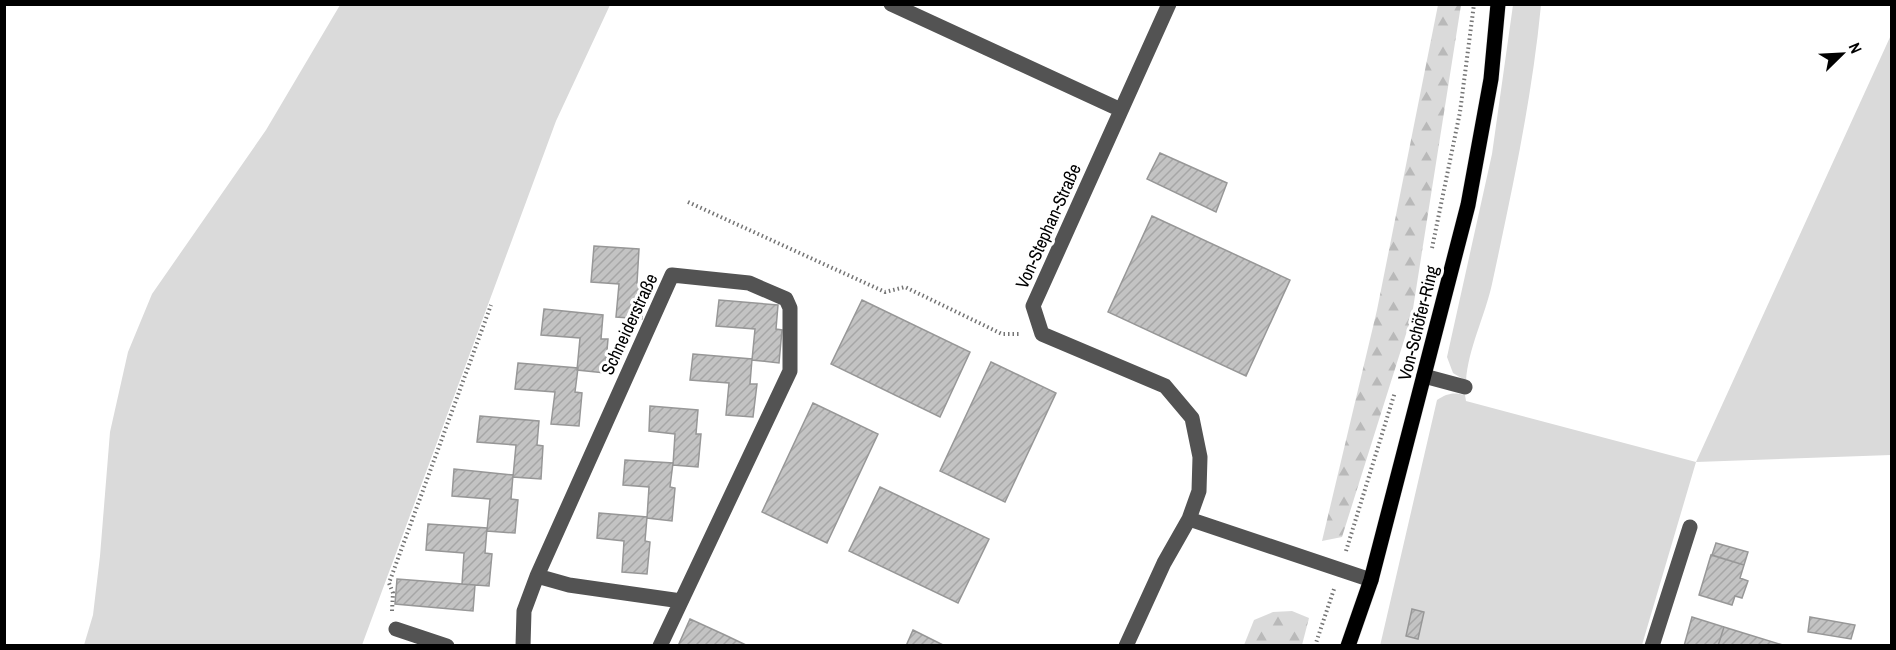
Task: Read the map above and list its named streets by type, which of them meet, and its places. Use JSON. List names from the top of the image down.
{
  "streets": {
    "main road": ["Von-Schöfer-Ring"],
    "street": ["Von-Stephan-Straße", "Schneiderstraße"]
  },
  "north": "top right"
}
